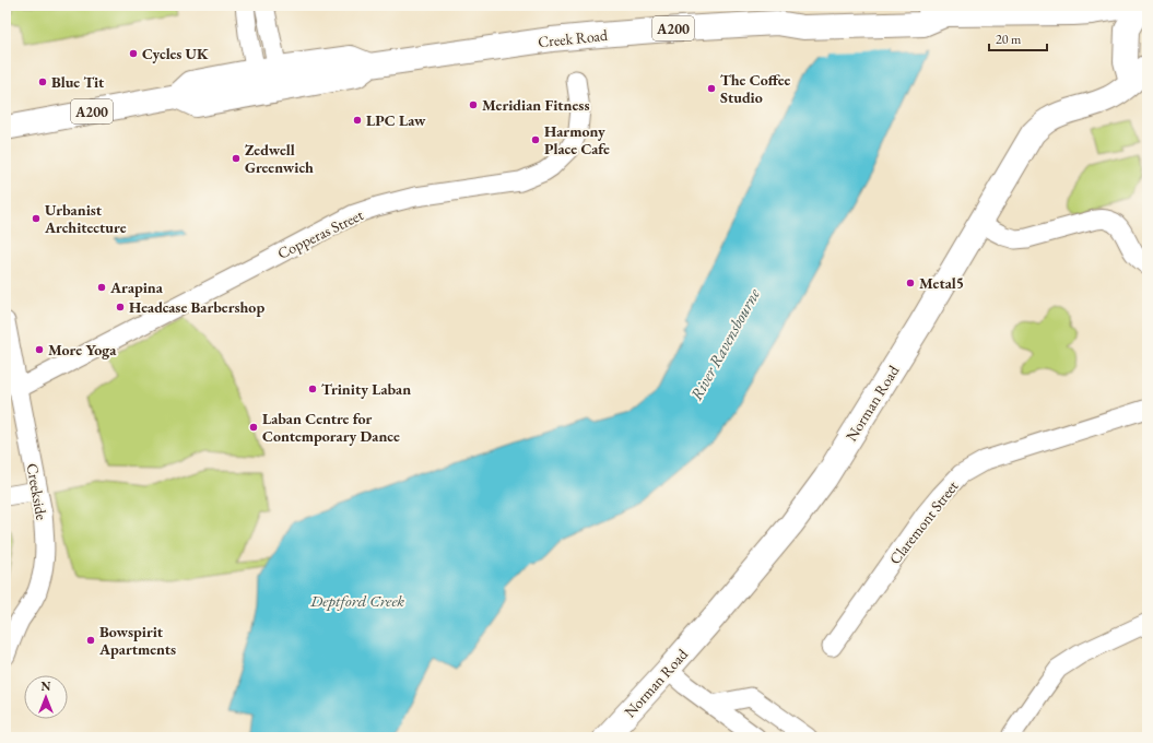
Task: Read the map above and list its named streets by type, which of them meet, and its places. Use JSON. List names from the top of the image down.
{
  "streets": {
    "main road": ["A200", "Creek Road", "Norman Road"],
    "street": ["Copperas Street", "Creekside", "Claremont Street"]
  },
  "crossings": [
    ["Copperas Street", "Creekside"]
  ],
  "water": ["River Ravensbourne", "Deptford Creek"],
  "places": [
    "Cycles UK",
    "Blue Tit",
    "The Coffee Studio",
    "Meridian Fitness",
    "LPC Law",
    "Harmony Place Cafe",
    "Zedwell Greenwich",
    "Urbanist Architecture",
    "Metal5",
    "Arapina",
    "Headcase Barbershop",
    "More Yoga",
    "Trinity Laban",
    "Laban Centre for Contemporary Dance",
    "Bowspirit Apartments"
  ],
  "scale_bar": "20 m",
  "north": "top"
}
